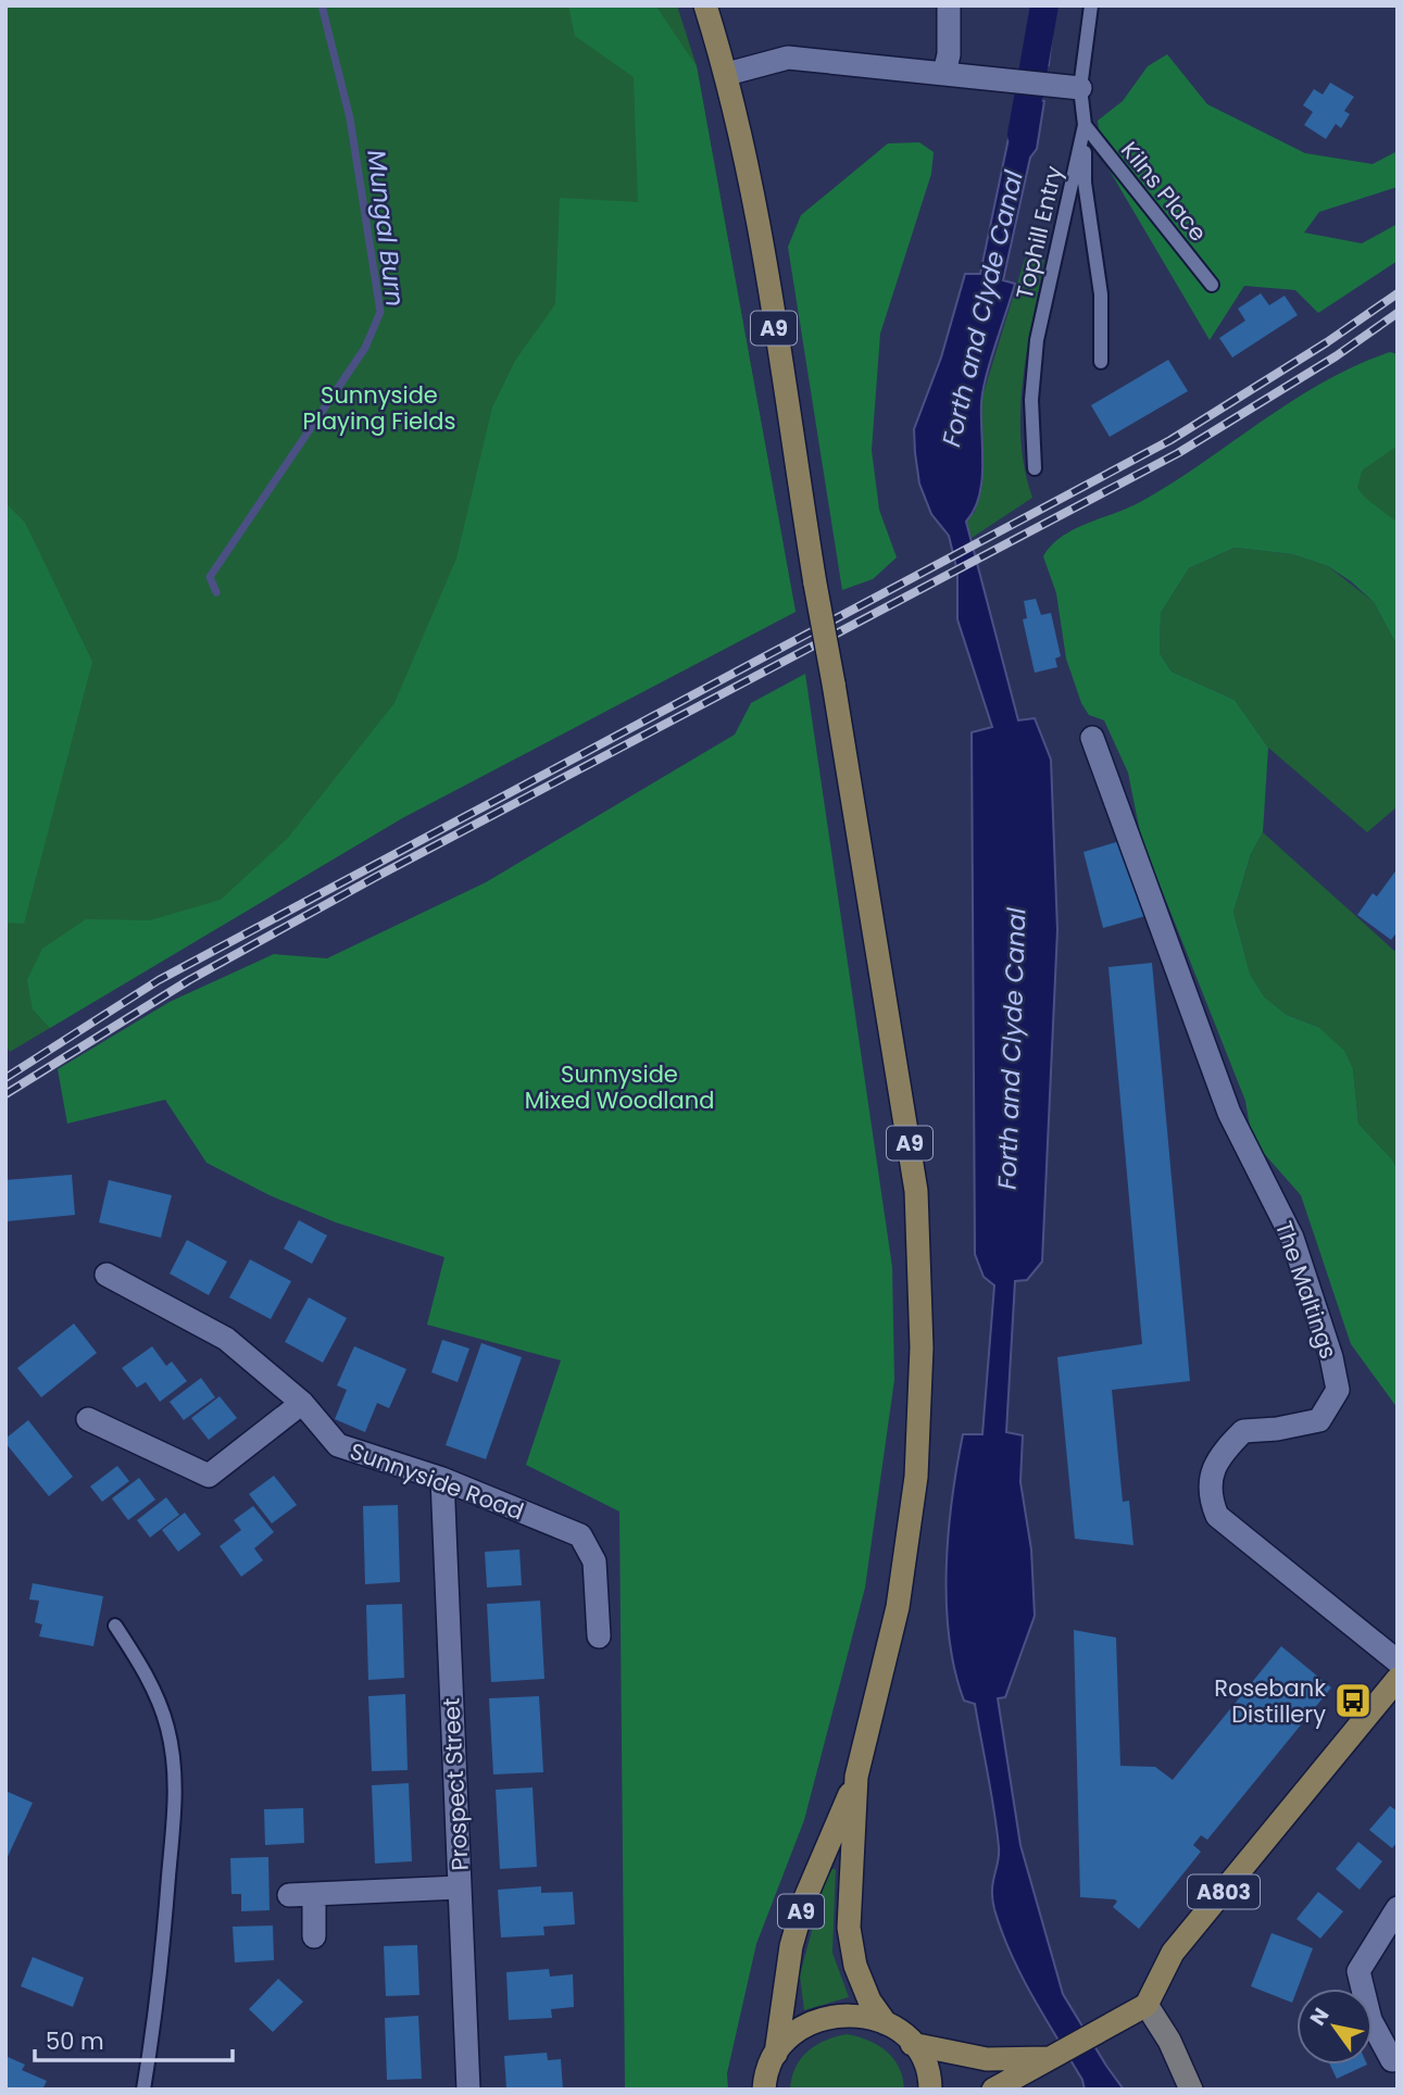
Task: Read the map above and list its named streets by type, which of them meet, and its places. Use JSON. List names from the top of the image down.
{
  "streets": {
    "main road": ["A9", "A803"],
    "street": ["The Maltings", "Sunnyside Road", "Prospect Street"],
    "lane": ["Kilns Place", "Tophill Entry"]
  },
  "crossings": [
    ["Kilns Place", "Tophill Entry"],
    ["Sunnyside Road", "Prospect Street"]
  ],
  "water": ["Mungal Burn", "Forth and Clyde Canal"],
  "parks": ["Sunnyside Playing Fields", "Sunnyside Mixed Woodland"],
  "places": {
    "bus stop": ["Rosebank Distillery"]
  },
  "scale_bar": "50 m",
  "north": "top left"
}
